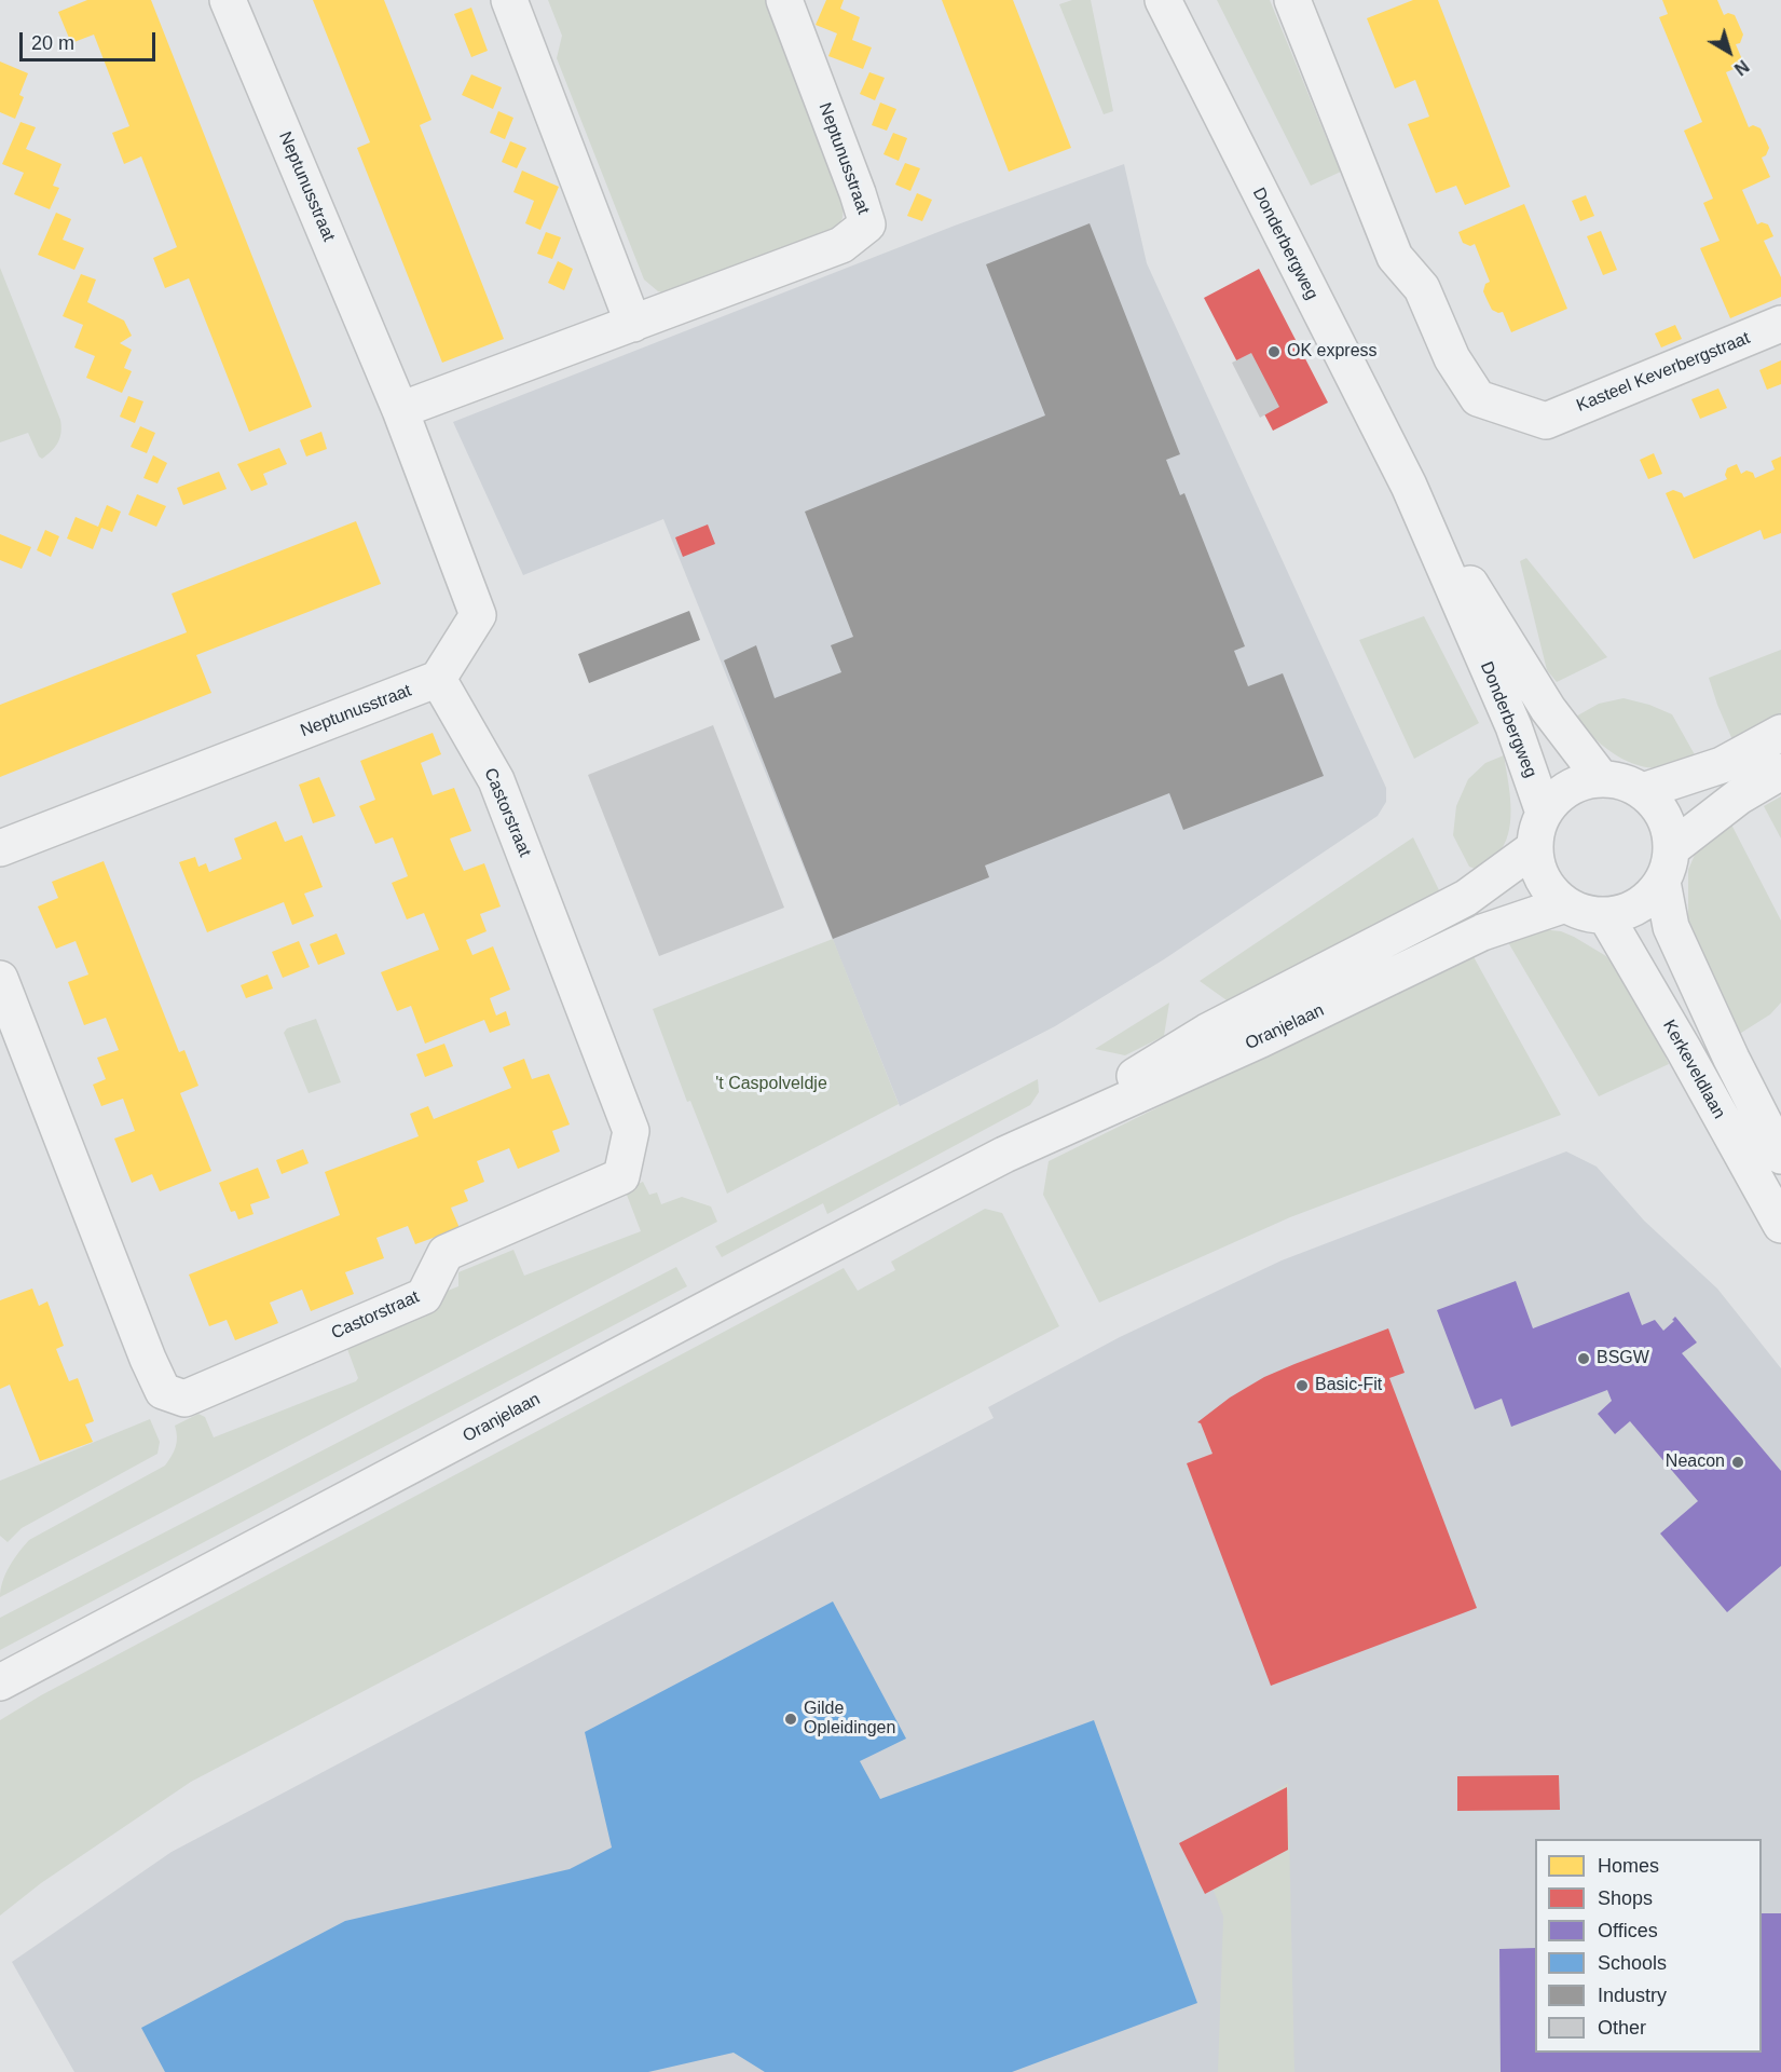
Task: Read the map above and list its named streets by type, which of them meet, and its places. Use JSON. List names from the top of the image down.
{
  "streets": {
    "street": [
      "Neptunusstraat",
      "Donderbergweg",
      "Kasteel Keverbergstraat",
      "Castorstraat",
      "Oranjelaan",
      "Kerkeveldlaan"
    ]
  },
  "crossings": [
    ["Neptunusstraat", "Castorstraat"],
    ["Donderbergweg", "Oranjelaan"],
    ["Donderbergweg", "Kerkeveldlaan"],
    ["Oranjelaan", "Kerkeveldlaan"]
  ],
  "parks": ["'t Caspolveldje"],
  "places": [
    "OK express",
    "BSGW",
    "Basic-Fit",
    "Neacon",
    "Gilde Opleidingen"
  ],
  "legend": [
    "Homes",
    "Shops",
    "Offices",
    "Schools",
    "Industry",
    "Other"
  ],
  "scale_bar": "20 m",
  "north": "bottom right"
}
